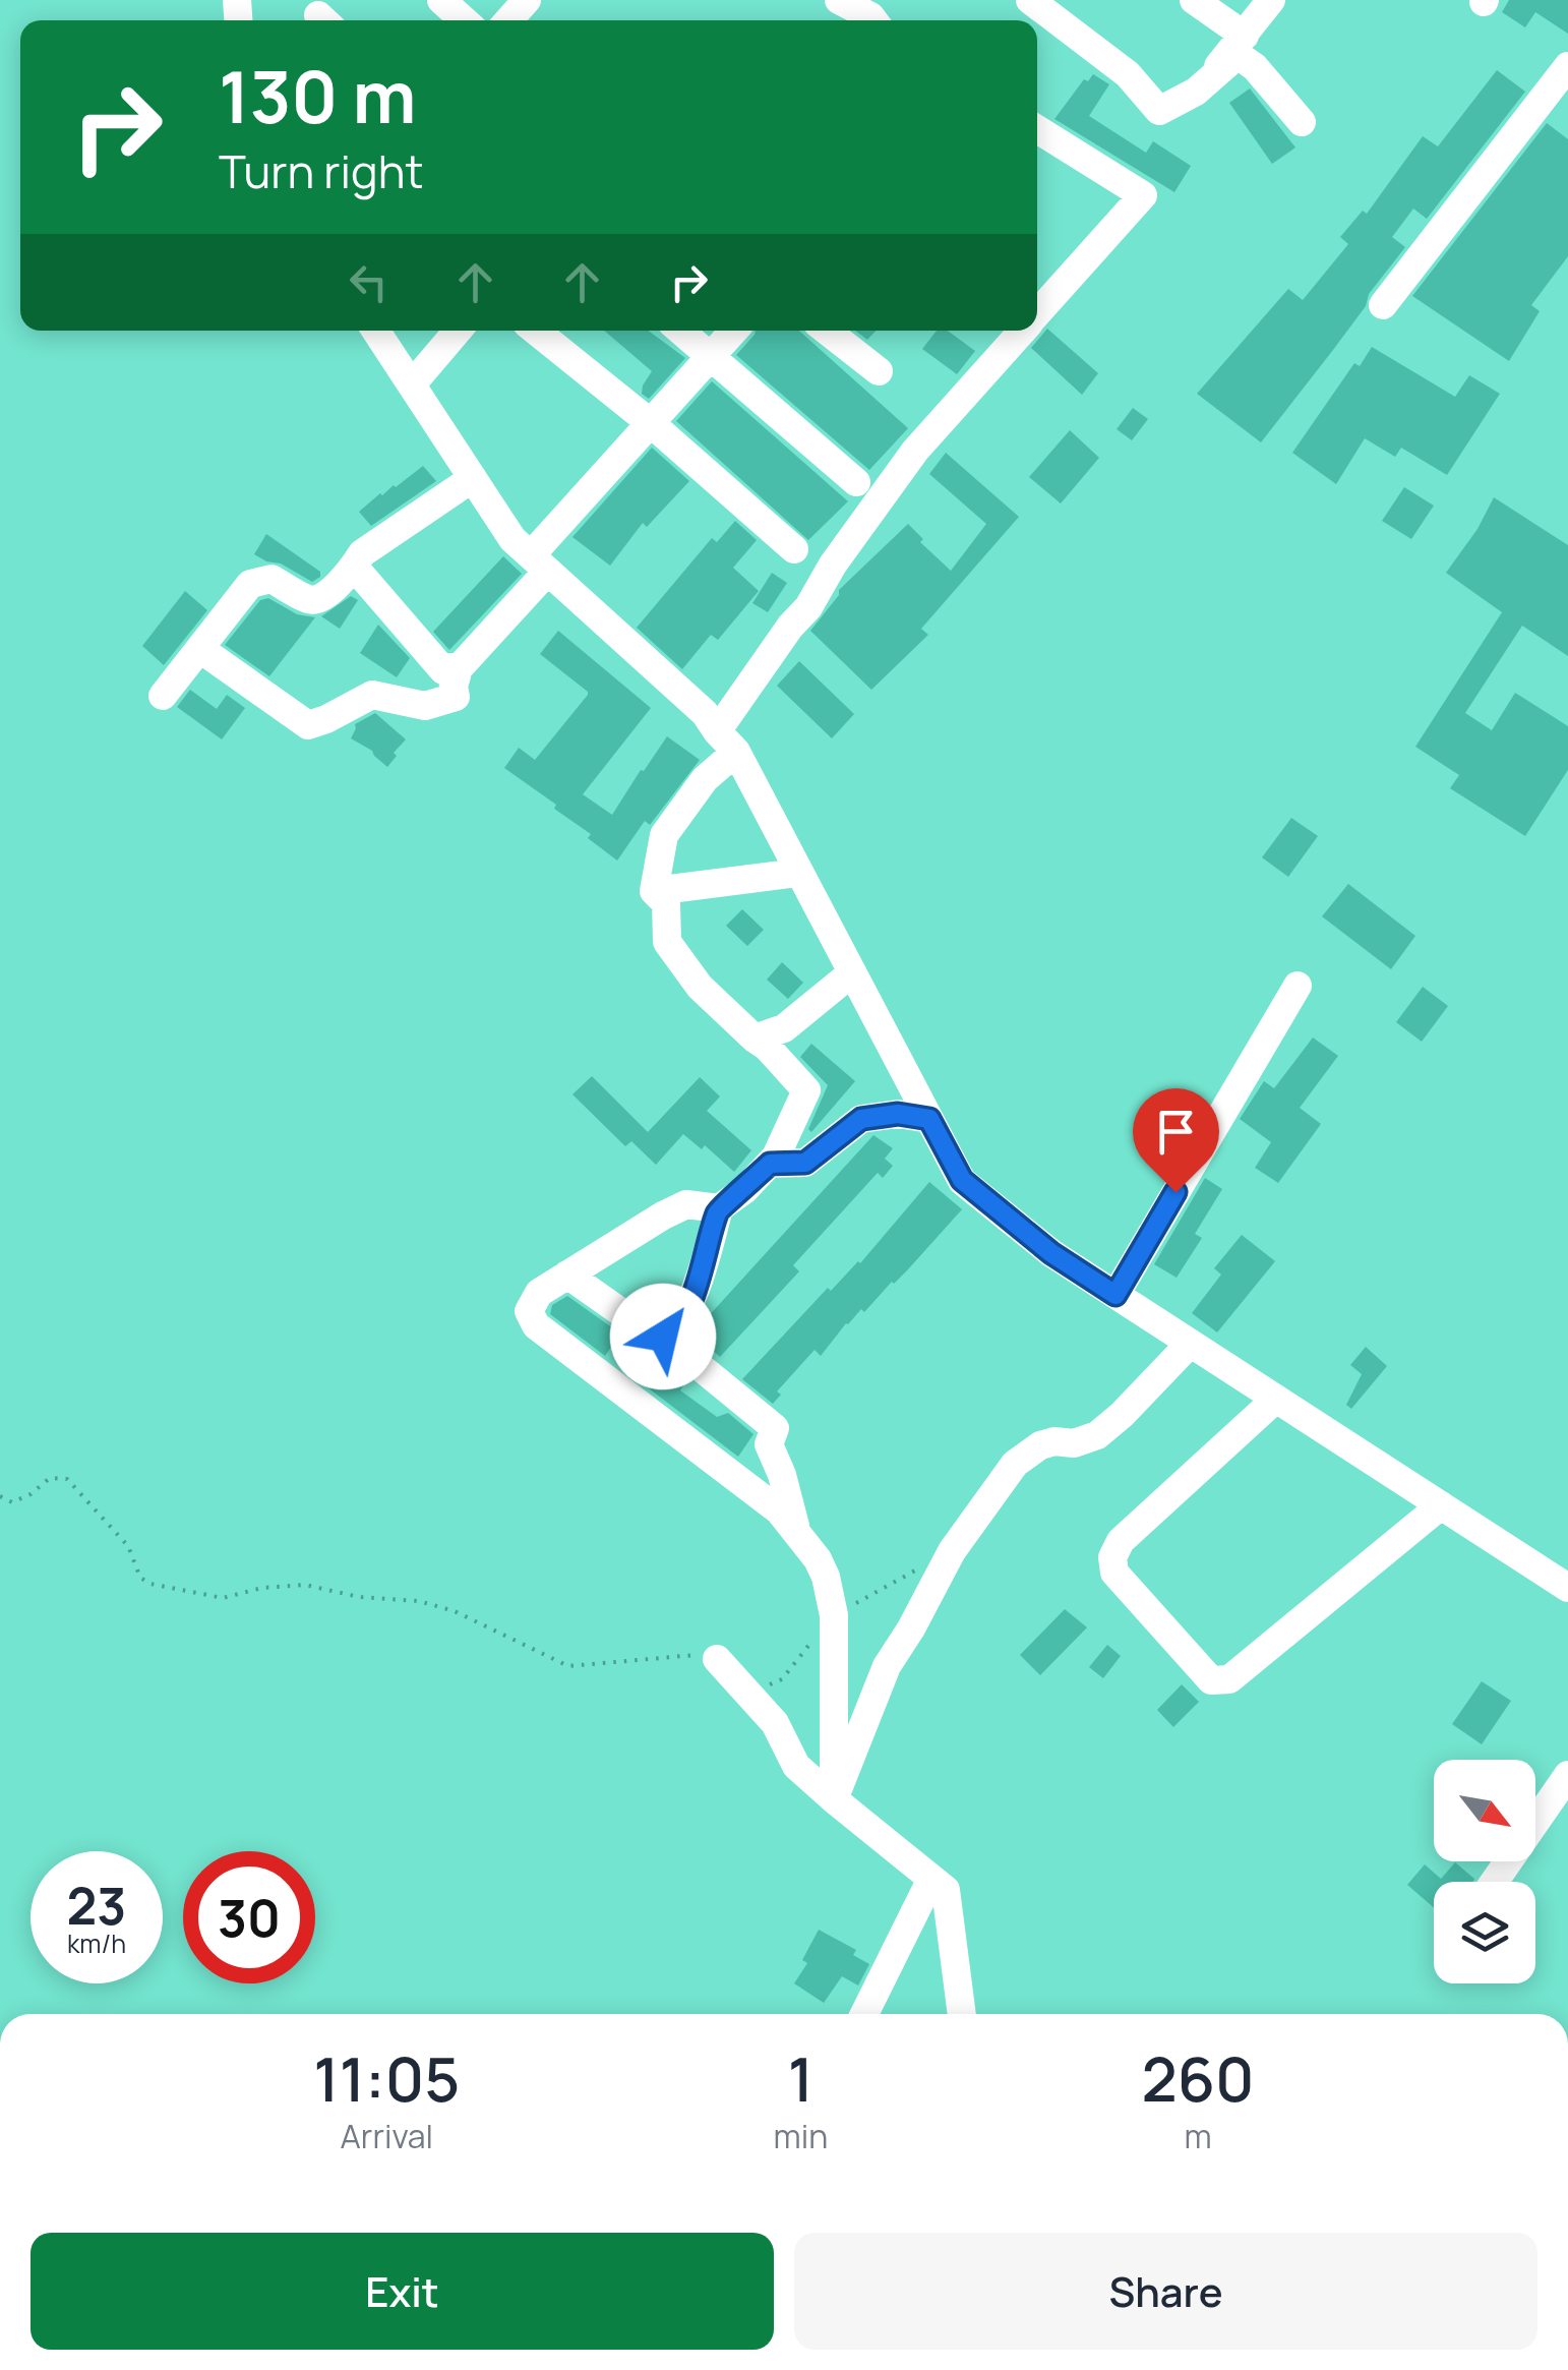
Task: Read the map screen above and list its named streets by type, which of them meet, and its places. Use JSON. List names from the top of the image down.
{
  "north": "bottom right",
  "page": {
    "turn": ["130 m", "Turn right"],
    "speed": "23 km/h",
    "limit": "30",
    "eta": [
      "11:05",
      "Arrival",
      "1",
      "min",
      "260",
      "m"
    ],
    "buttons": ["Exit", "Share"]
  }
}
